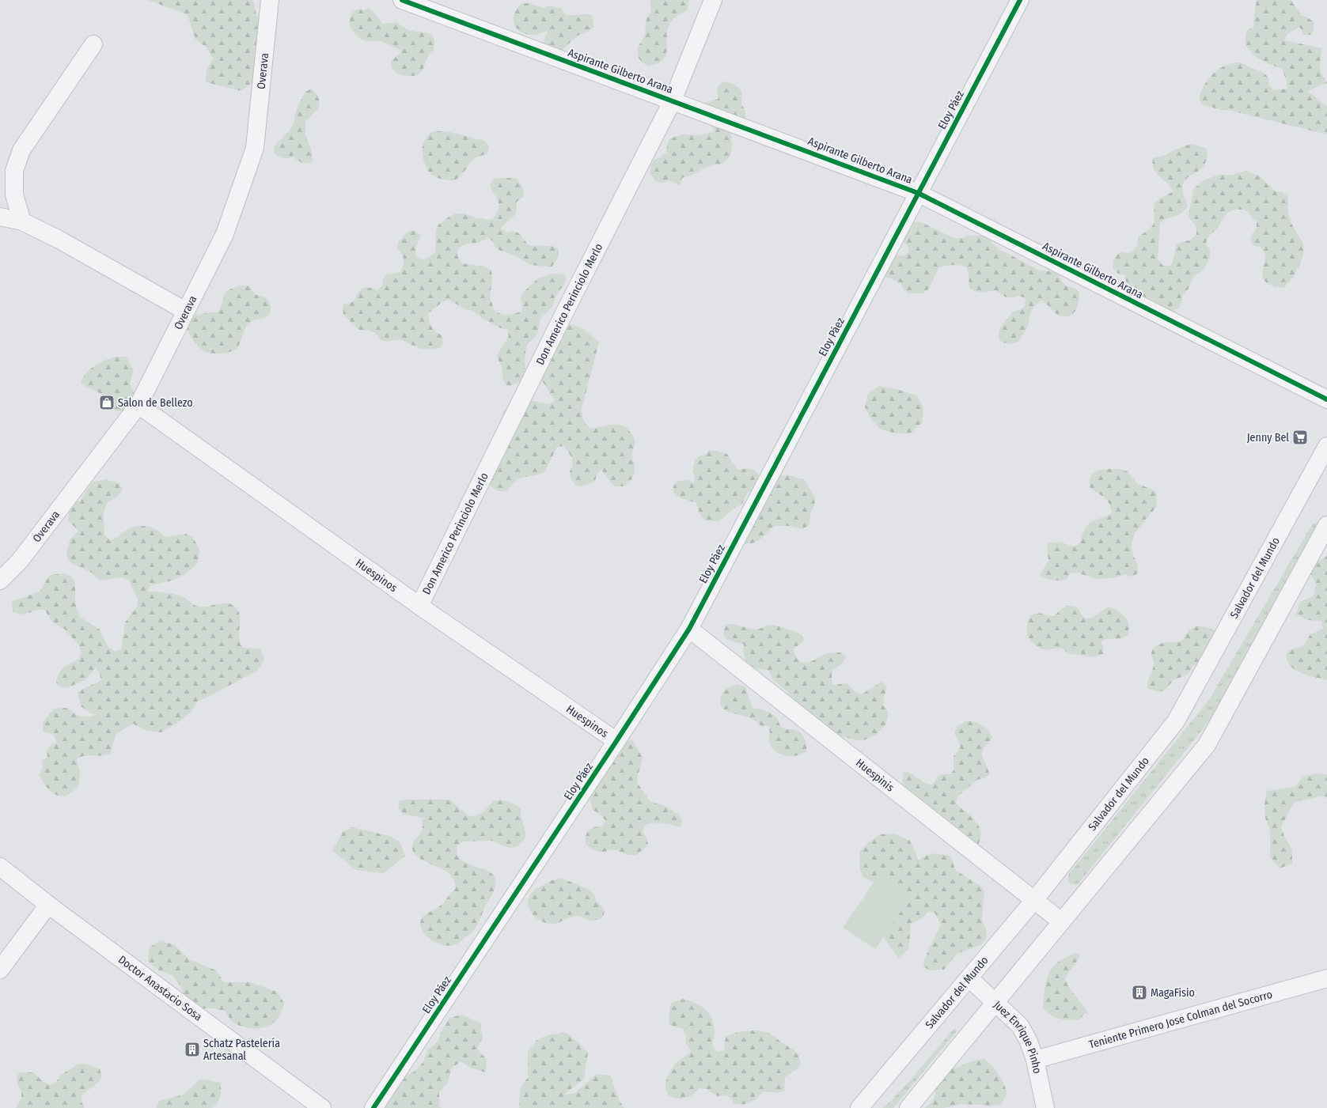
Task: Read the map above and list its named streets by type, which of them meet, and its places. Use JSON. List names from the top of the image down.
{
  "streets": {
    "street": [
      "Overava",
      "Aspirante Gilberto Arana",
      "Eloy Páez",
      "Don Americo Perinciolo Merlo",
      "Huespinos",
      "Salvador del Mundo",
      "Huespinis",
      "Doctor Anastacio Sosa",
      "Teniente Primero Jose Colman del Socorro",
      "Juez Enrique Pinho"
    ]
  },
  "crossings": [
    ["Overava", "Huespinos"],
    ["Aspirante Gilberto Arana", "Eloy Páez"],
    ["Aspirante Gilberto Arana", "Don Americo Perinciolo Merlo"],
    ["Eloy Páez", "Huespinos"],
    ["Eloy Páez", "Huespinis"],
    ["Don Americo Perinciolo Merlo", "Huespinos"],
    ["Salvador del Mundo", "Huespinis"],
    ["Salvador del Mundo", "Juez Enrique Pinho"],
    ["Teniente Primero Jose Colman del Socorro", "Juez Enrique Pinho"]
  ],
  "places": {
    "shop": ["Salon de Bellezo"],
    "supermarket": ["Jenny Bel"],
    "building": ["MagaFisio", "Schatz Pastelería Artesanal"]
  }
}
